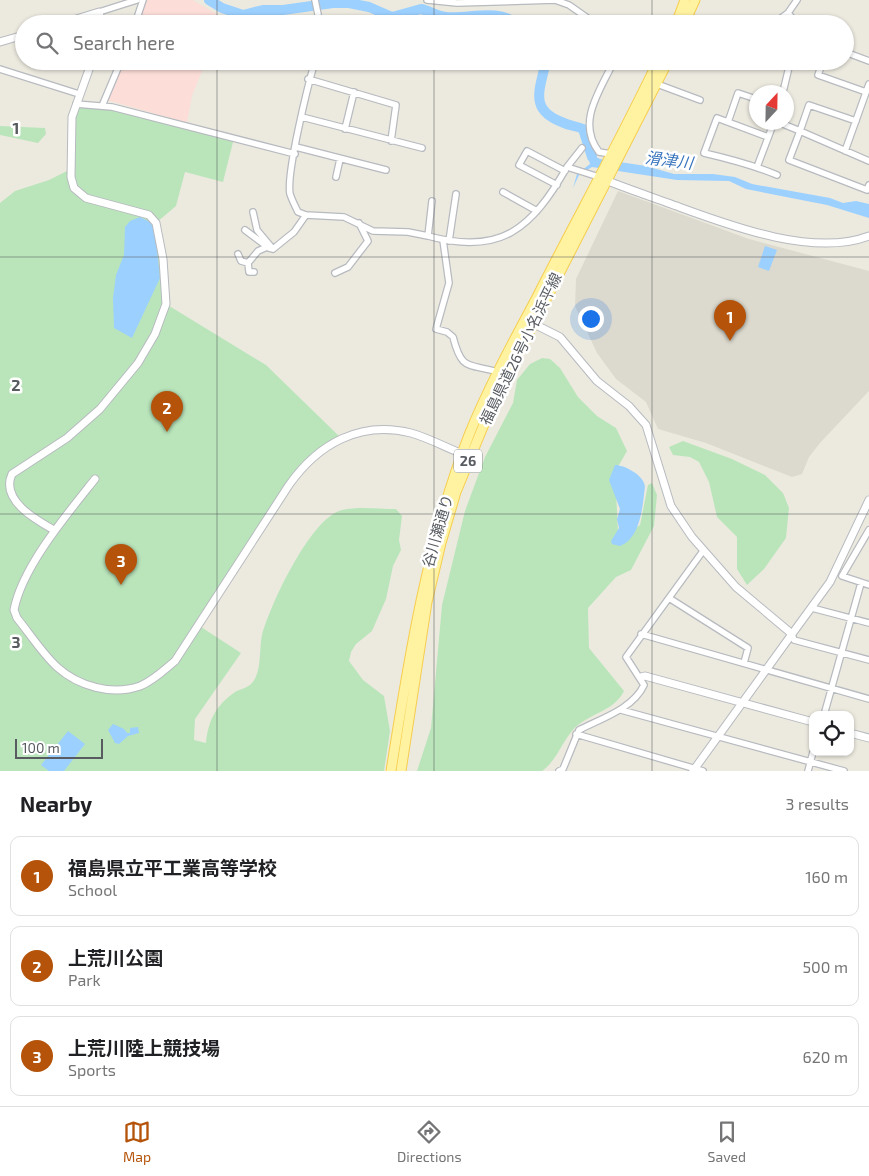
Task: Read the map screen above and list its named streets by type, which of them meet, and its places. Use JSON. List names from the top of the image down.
{
  "streets": {
    "main road": ["福島県道26号小名浜平線", "26", "谷川瀬通り"]
  },
  "crossings": [
    ["福島県道26号小名浜平線", "26"],
    ["福島県道26号小名浜平線", "谷川瀬通り"]
  ],
  "water": ["滑津川"],
  "scale_bar": "100 m",
  "north": "top",
  "page": {
    "search": "Search here",
    "pins": ["1", "2", "3"],
    "scale": "100 m",
    "heading": ["Nearby", "3 results"],
    "list": [
      {
        "mark": "1",
        "name": "福島県立平工業高等学校",
        "note": "School",
        "value": "160 m"
      },
      {
        "mark": "2",
        "name": "上荒川公園",
        "note": "Park",
        "value": "500 m"
      },
      {
        "mark": "3",
        "name": "上荒川陸上競技場",
        "note": "Sports",
        "value": "620 m"
      }
    ],
    "nav": ["Map", "Directions", "Saved"]
  },
  "grid": {
    "rows": ["1", "2", "3"]
  }
}
